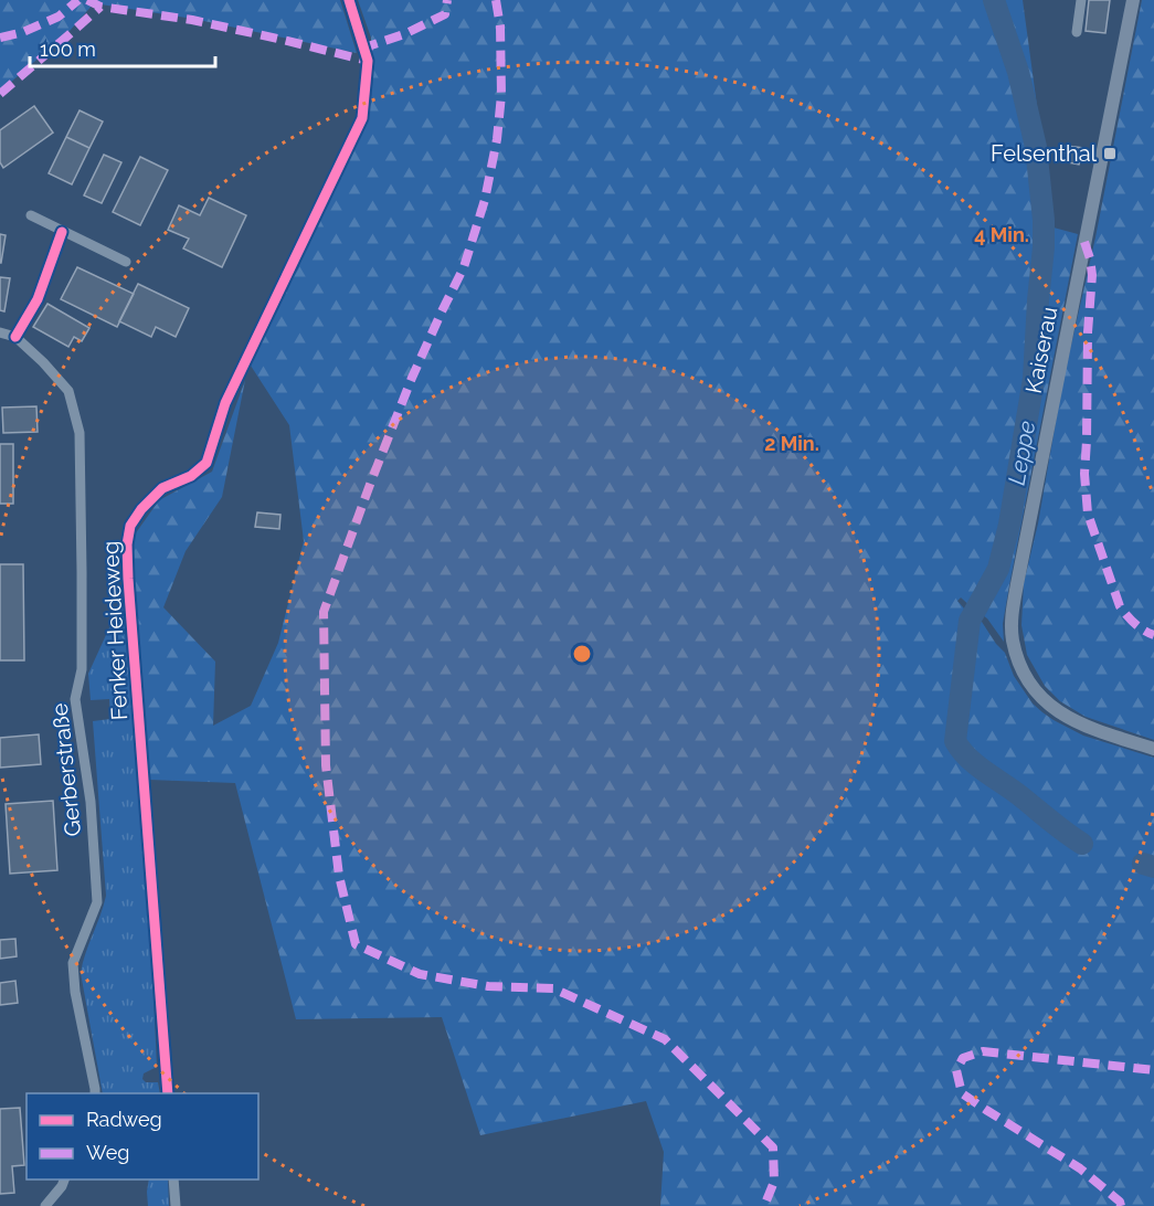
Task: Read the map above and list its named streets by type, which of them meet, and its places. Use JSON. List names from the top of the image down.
{
  "streets": {
    "main road": ["Kaiserau"],
    "street": ["Fenker Heideweg", "Gerberstraße"]
  },
  "water": ["Leppe"],
  "places": {
    "transit": ["Felsenthal"]
  },
  "legend": ["Radweg", "Weg"],
  "scale_bar": "100 m",
  "rings": ["4 Min.", "2 Min."]
}
